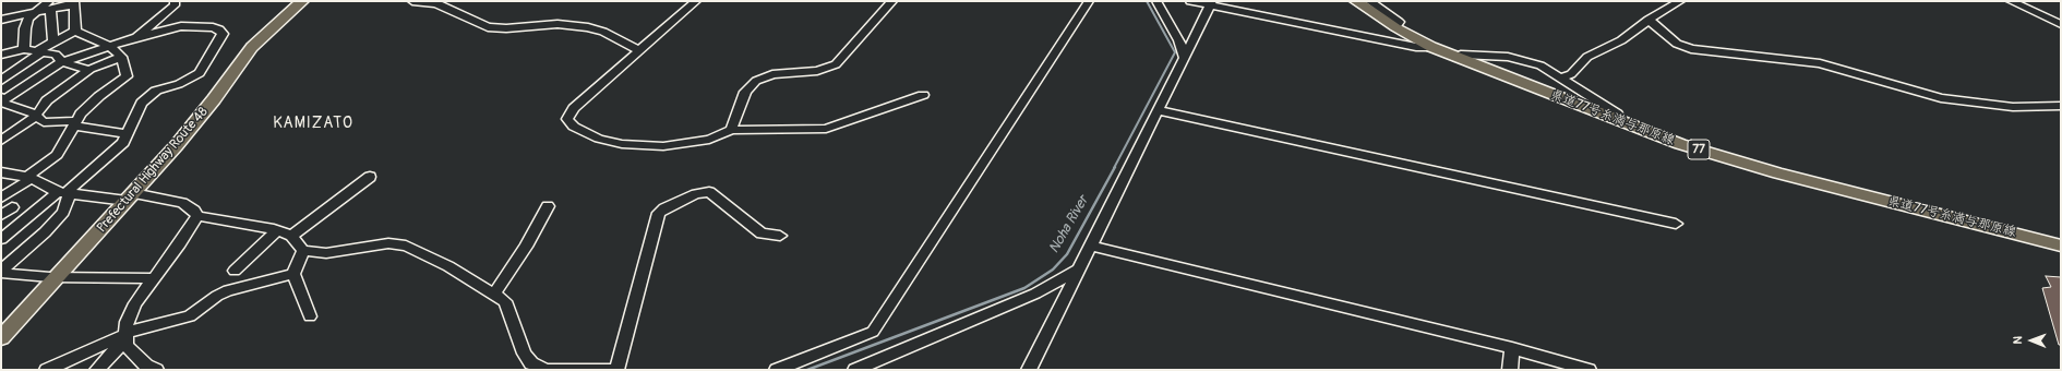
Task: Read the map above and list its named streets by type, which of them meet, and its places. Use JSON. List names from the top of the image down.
{
  "streets": {
    "main road": ["県道77号糸満与那原線", "77", "Prefectural Highway Route 48"]
  },
  "districts": ["KAMIZATO"],
  "water": ["Noha River"],
  "north": "left"
}
